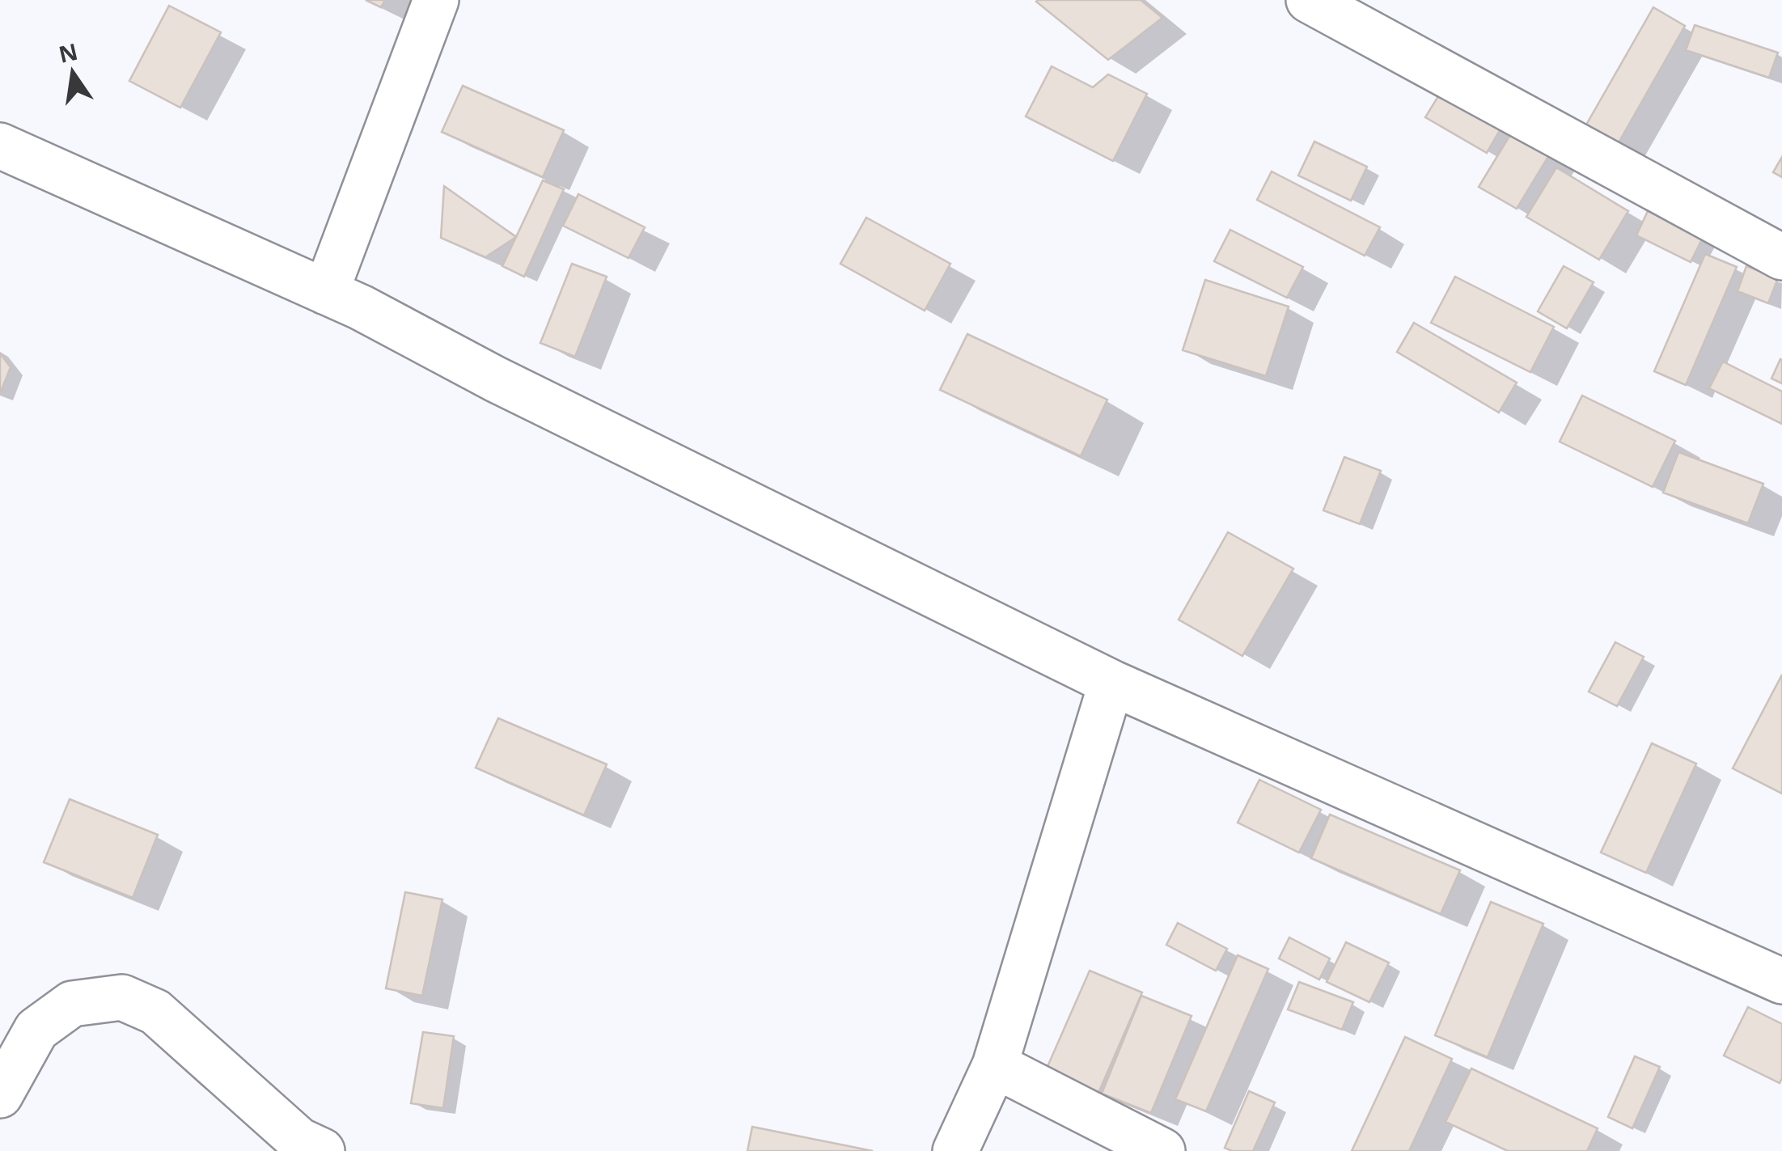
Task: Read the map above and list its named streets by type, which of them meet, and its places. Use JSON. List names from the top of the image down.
{
  "north": "top"
}
